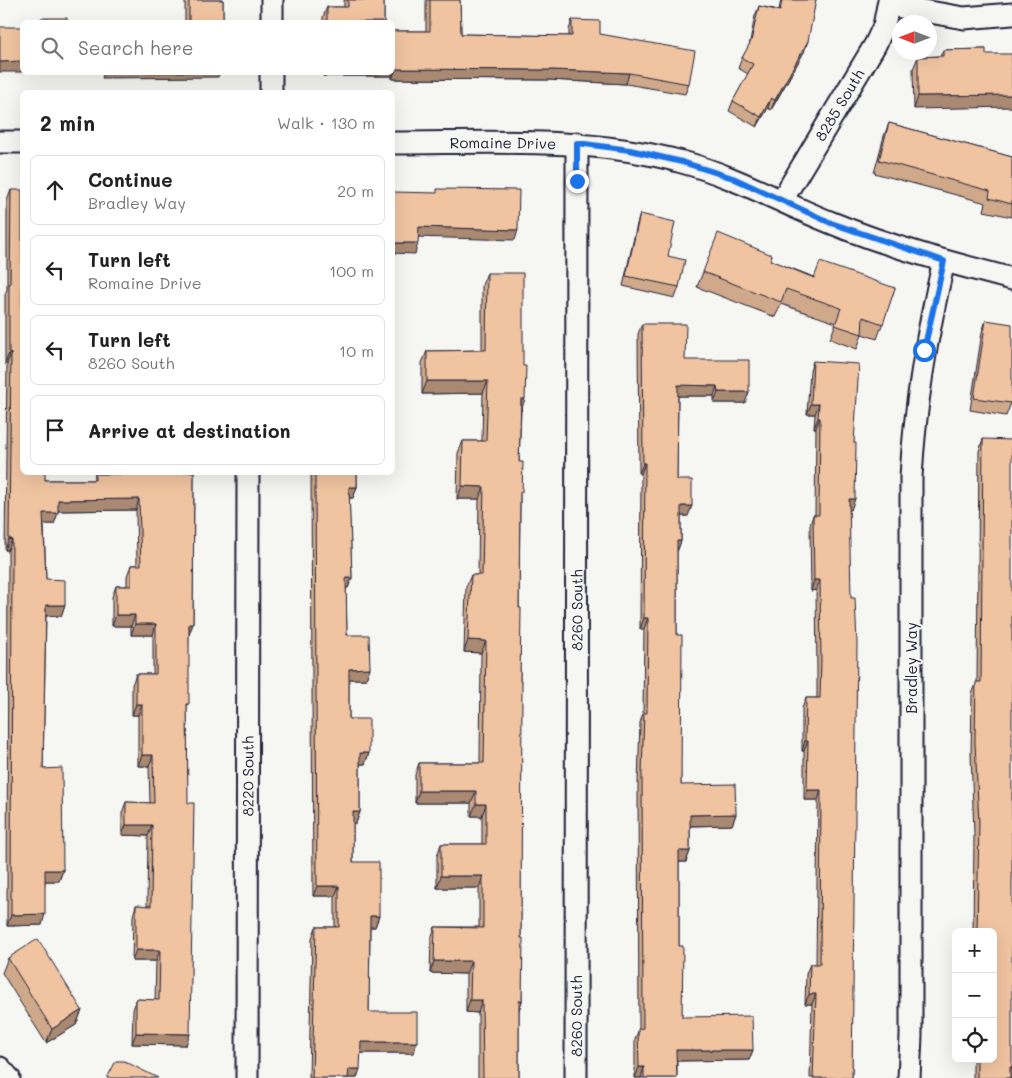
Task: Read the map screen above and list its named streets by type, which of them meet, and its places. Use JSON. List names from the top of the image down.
{
  "streets": {
    "street": [
      "8285 South",
      "Romaine Drive",
      "8260 South",
      "Bradley Way",
      "8220 South"
    ]
  },
  "crossings": [
    ["8285 South", "Romaine Drive"],
    ["Romaine Drive", "8260 South"],
    ["Romaine Drive", "Bradley Way"]
  ],
  "north": "left",
  "page": {
    "search": "Search here",
    "heading": ["2 min", "Walk · 130 m"],
    "list": [
      ["Continue", "Bradley Way", "20 m"],
      ["Turn left", "Romaine Drive", "100 m"],
      ["Turn left", "8260 South", "10 m"],
      "Arrive at destination"
    ],
    "map_buttons": ["+", "−"]
  }
}
